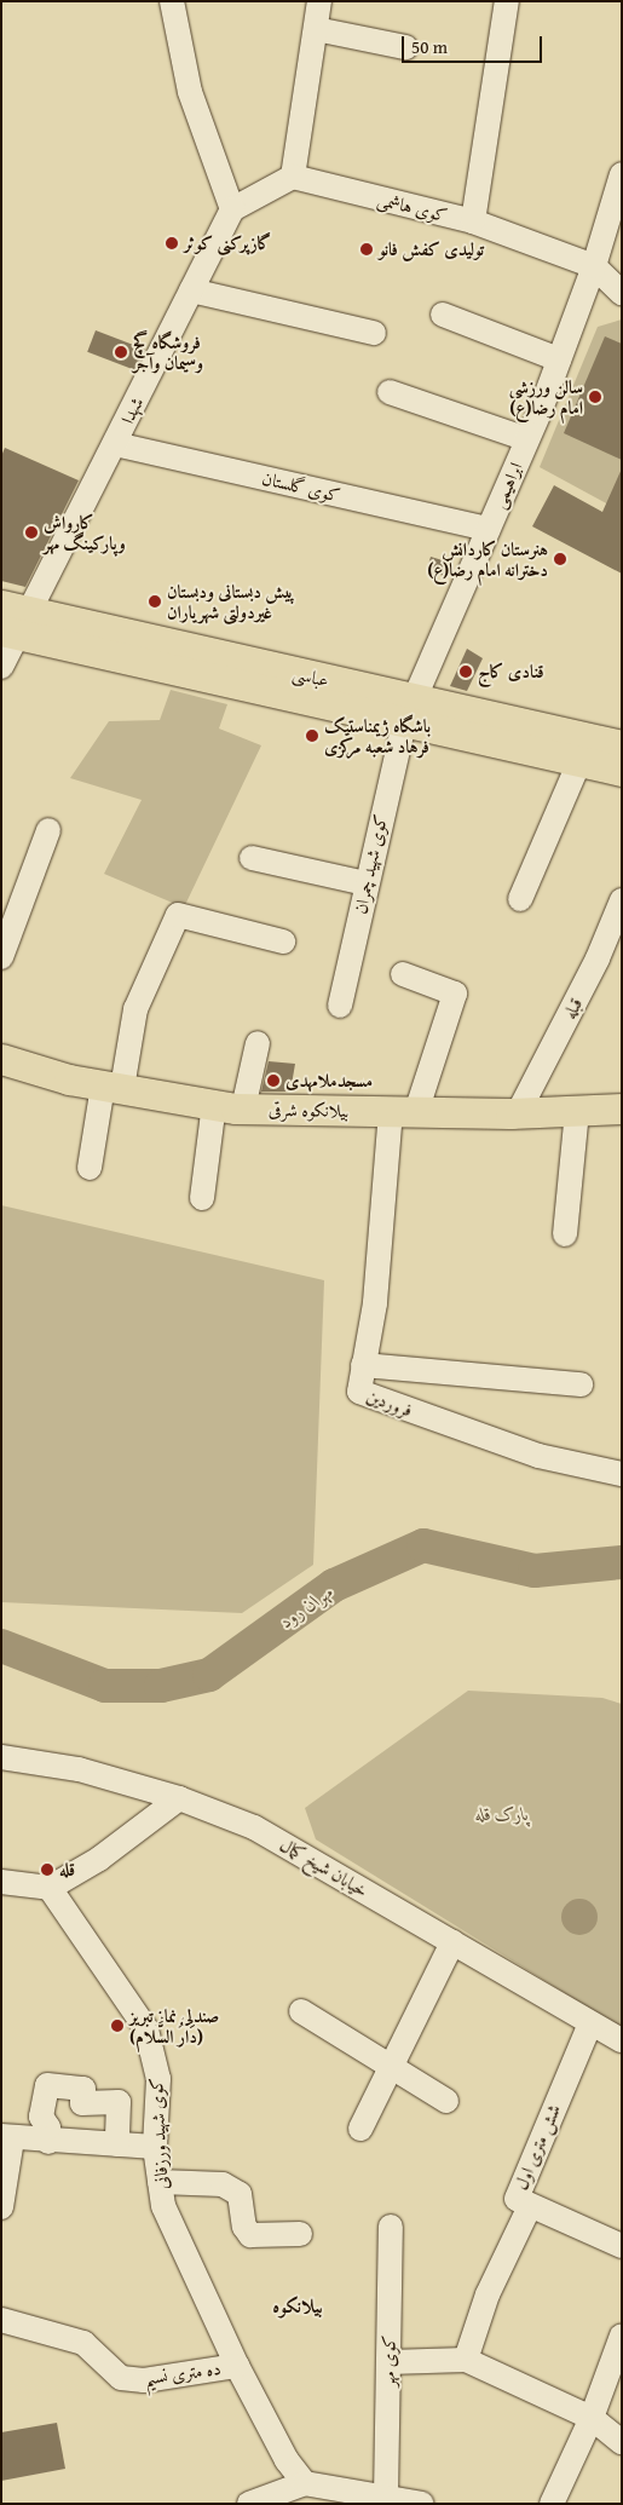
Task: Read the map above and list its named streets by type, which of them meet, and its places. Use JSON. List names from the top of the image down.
{
  "streets": {
    "main road": ["عباسى", "بیلانکوه شرقی"],
    "street": [
      "کوی هاشمی",
      "شهدا",
      "ابراهیمی",
      "کوی گلستان",
      "کوی شهید چمران",
      "قبله",
      "فروردین",
      "خیابان شیخ کمال",
      "کوی شهید ورزفانی",
      "شش متری اول",
      "کوی مهر",
      "ده متری نسیم"
    ]
  },
  "crossings": [
    ["کوی هاشمی", "ابراهیمی"],
    ["شهدا", "کوی گلستان"],
    ["شهدا", "عباسى"],
    ["ابراهیمی", "کوی گلستان"],
    ["ابراهیمی", "عباسى"],
    ["ابراهیمی", "کوی شهید چمران"],
    ["عباسى", "کوی شهید چمران"],
    ["قبله", "بیلانکوه شرقی"],
    ["بیلانکوه شرقی", "فروردین"],
    ["خیابان شیخ کمال", "شش متری اول"],
    ["کوی شهید ورزفانی", "ده متری نسیم"]
  ],
  "districts": ["بیلانکوه"],
  "water": ["مهران رود"],
  "parks": ["پارک قله"],
  "places": [
    "گازپرکنی کوثر",
    "تولیدی کفش فانو",
    "فروشگاه گچ وسیمان وآجر",
    "سالن ورزشی امام رضا(ع)",
    "کارواش وپارکینگ مهر",
    "هنرستان کاردانش دخترانه امام رضا(ع)",
    "پیش دبستانی ودبستان غیردولتی شهریاران",
    "قنادی کاج",
    "باشگاه ژیمناستیک فرهاد شعبه مرکزی",
    "مسجدملامهدی",
    "قله",
    "صندلی نماز تبریز (دَارُ السَّلام)"
  ],
  "scale_bar": "50 m"
}
